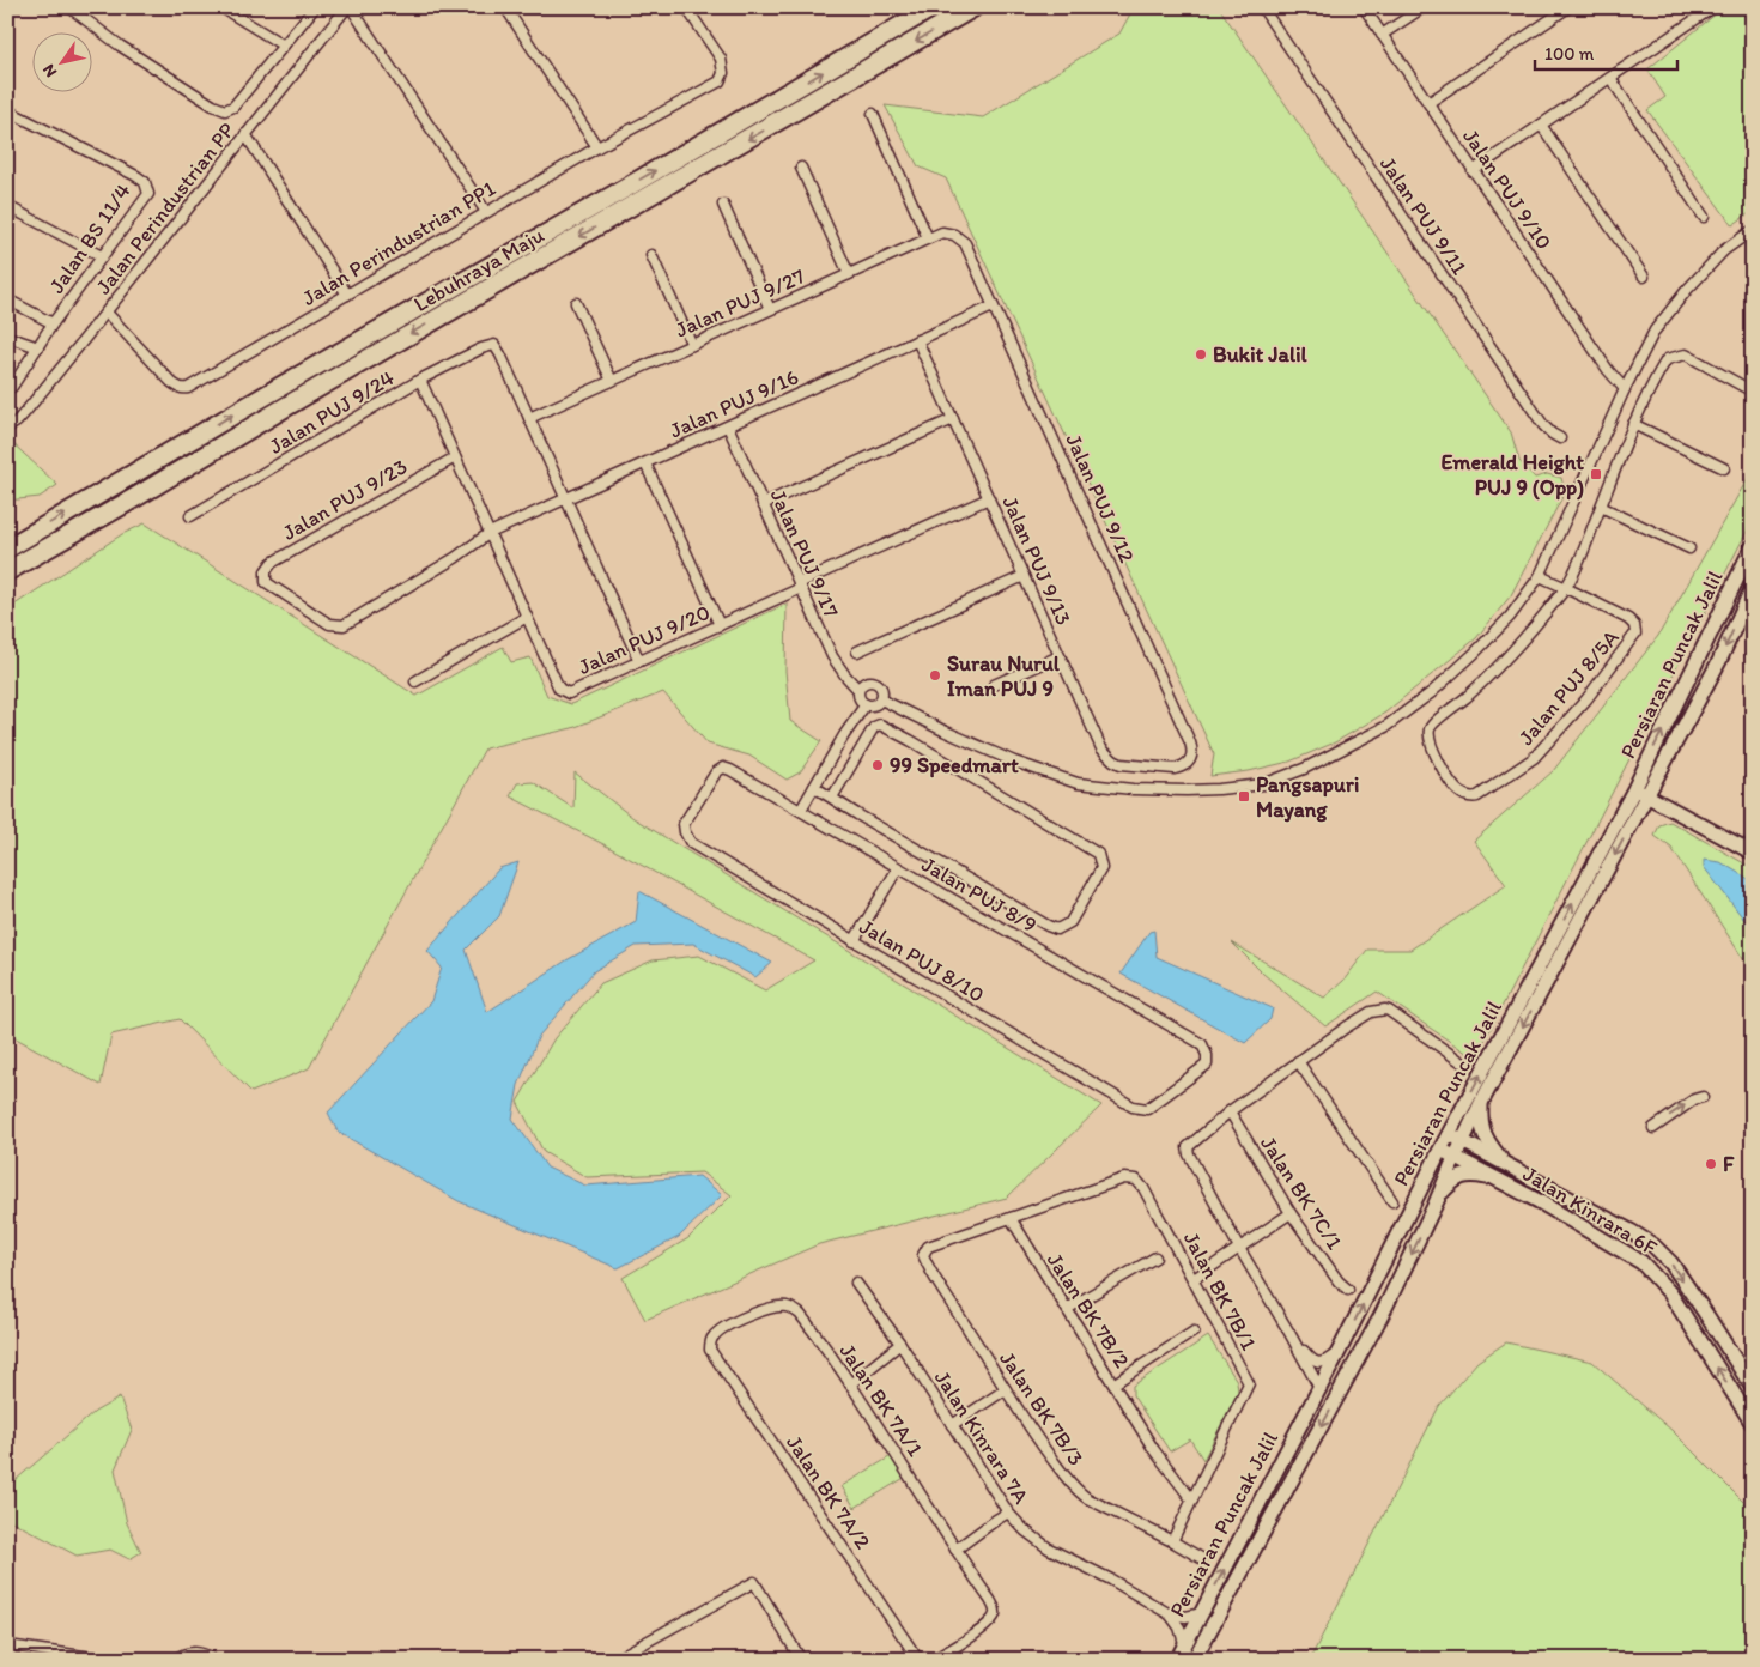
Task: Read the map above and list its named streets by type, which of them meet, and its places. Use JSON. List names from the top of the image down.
{
  "streets": {
    "highway": ["Lebuhraya Maju"],
    "main road": ["Persiaran Puncak Jalil", "Jalan Kinrara 6F"],
    "street": [
      "Jalan PUJ 9/10",
      "Jalan Perindustrian PP",
      "Jalan PUJ 9/11",
      "Jalan BS 11/4",
      "Jalan Perindustrian PP1",
      "Jalan PUJ 9/27",
      "Jalan PUJ 9/16",
      "Jalan PUJ 9/24",
      "Jalan PUJ 9/12",
      "Jalan PUJ 9/23",
      "Jalan PUJ 9/17",
      "Jalan PUJ 9/13",
      "Jalan PUJ 9/20",
      "Jalan PUJ 8/5A",
      "Jalan PUJ 8/9",
      "Jalan PUJ 8/10",
      "Jalan BK 7C/1",
      "Jalan BK 7B/1",
      "Jalan BK 7B/2",
      "Jalan BK 7A/1",
      "Jalan BK 7B/3",
      "Jalan Kinrara 7A",
      "Jalan BK 7A/2"
    ]
  },
  "crossings": [
    ["Jalan Perindustrian PP", "Jalan Perindustrian PP1"],
    ["Jalan PUJ 9/27", "Jalan PUJ 9/24"],
    ["Jalan PUJ 9/27", "Jalan PUJ 9/12"],
    ["Jalan PUJ 9/16", "Jalan PUJ 9/12"],
    ["Jalan PUJ 9/16", "Jalan PUJ 9/23"],
    ["Jalan PUJ 9/16", "Jalan PUJ 9/17"],
    ["Jalan PUJ 9/16", "Jalan PUJ 9/13"],
    ["Jalan PUJ 9/16", "Jalan PUJ 9/20"],
    ["Jalan PUJ 9/24", "Jalan PUJ 9/20"],
    ["Jalan PUJ 9/12", "Jalan PUJ 9/13"],
    ["Jalan PUJ 9/23", "Jalan PUJ 9/20"],
    ["Jalan PUJ 9/17", "Jalan PUJ 9/20"],
    ["Jalan PUJ 9/13", "Jalan PUJ 9/20"],
    ["Persiaran Puncak Jalil", "Jalan Kinrara 6F"],
    ["Jalan PUJ 8/9", "Jalan PUJ 8/10"],
    ["Jalan BK 7B/1", "Jalan BK 7B/2"],
    ["Jalan BK 7B/1", "Jalan BK 7B/3"],
    ["Jalan BK 7B/2", "Jalan BK 7B/3"],
    ["Jalan BK 7A/1", "Jalan BK 7A/2"]
  ],
  "places": {
    "other": [
      "Bukit Jalil",
      "Surau Nurul Iman PUJ 9",
      "99 Speedmart",
      "F"
    ],
    "transit": ["Emerald Height PUJ 9 (Opp)", "Pangsapuri Mayang"]
  },
  "scale_bar": "100 m",
  "north": "bottom left"
}
